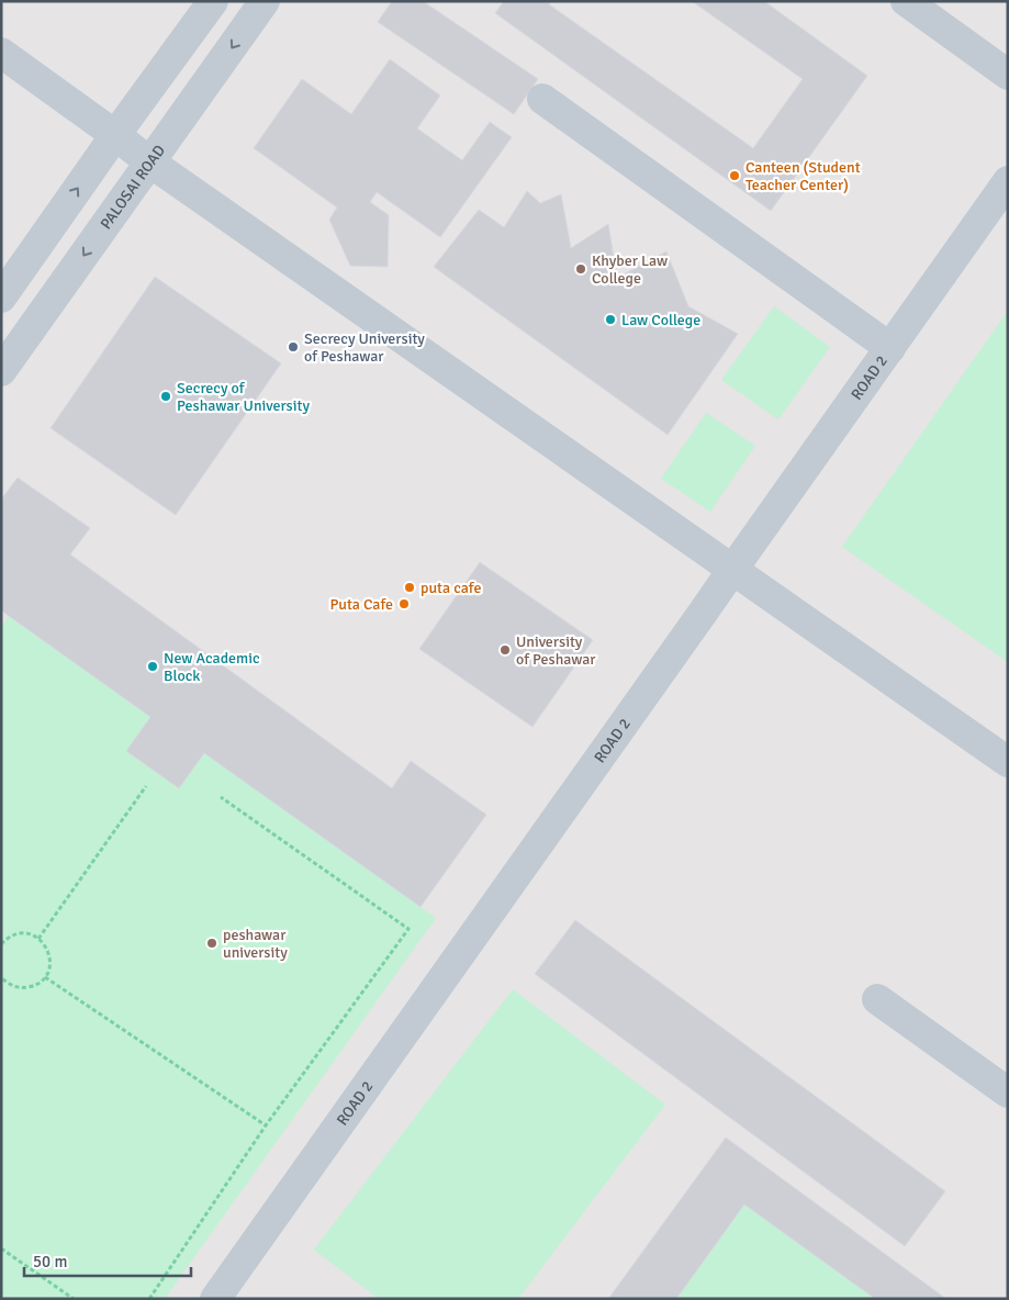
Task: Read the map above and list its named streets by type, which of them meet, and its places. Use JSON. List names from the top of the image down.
{
  "streets": {
    "street": ["PALOSAI ROAD", "ROAD 2"]
  },
  "places": [
    "Canteen (Student Teacher Center)",
    "Khyber Law College",
    "Law College",
    "Secrecy University of Peshawar",
    "Secrecy of Peshawar University",
    "puta cafe",
    "Puta Cafe",
    "University of Peshawar",
    "New Academic Block",
    "peshawar university"
  ],
  "scale_bar": "50 m"
}
